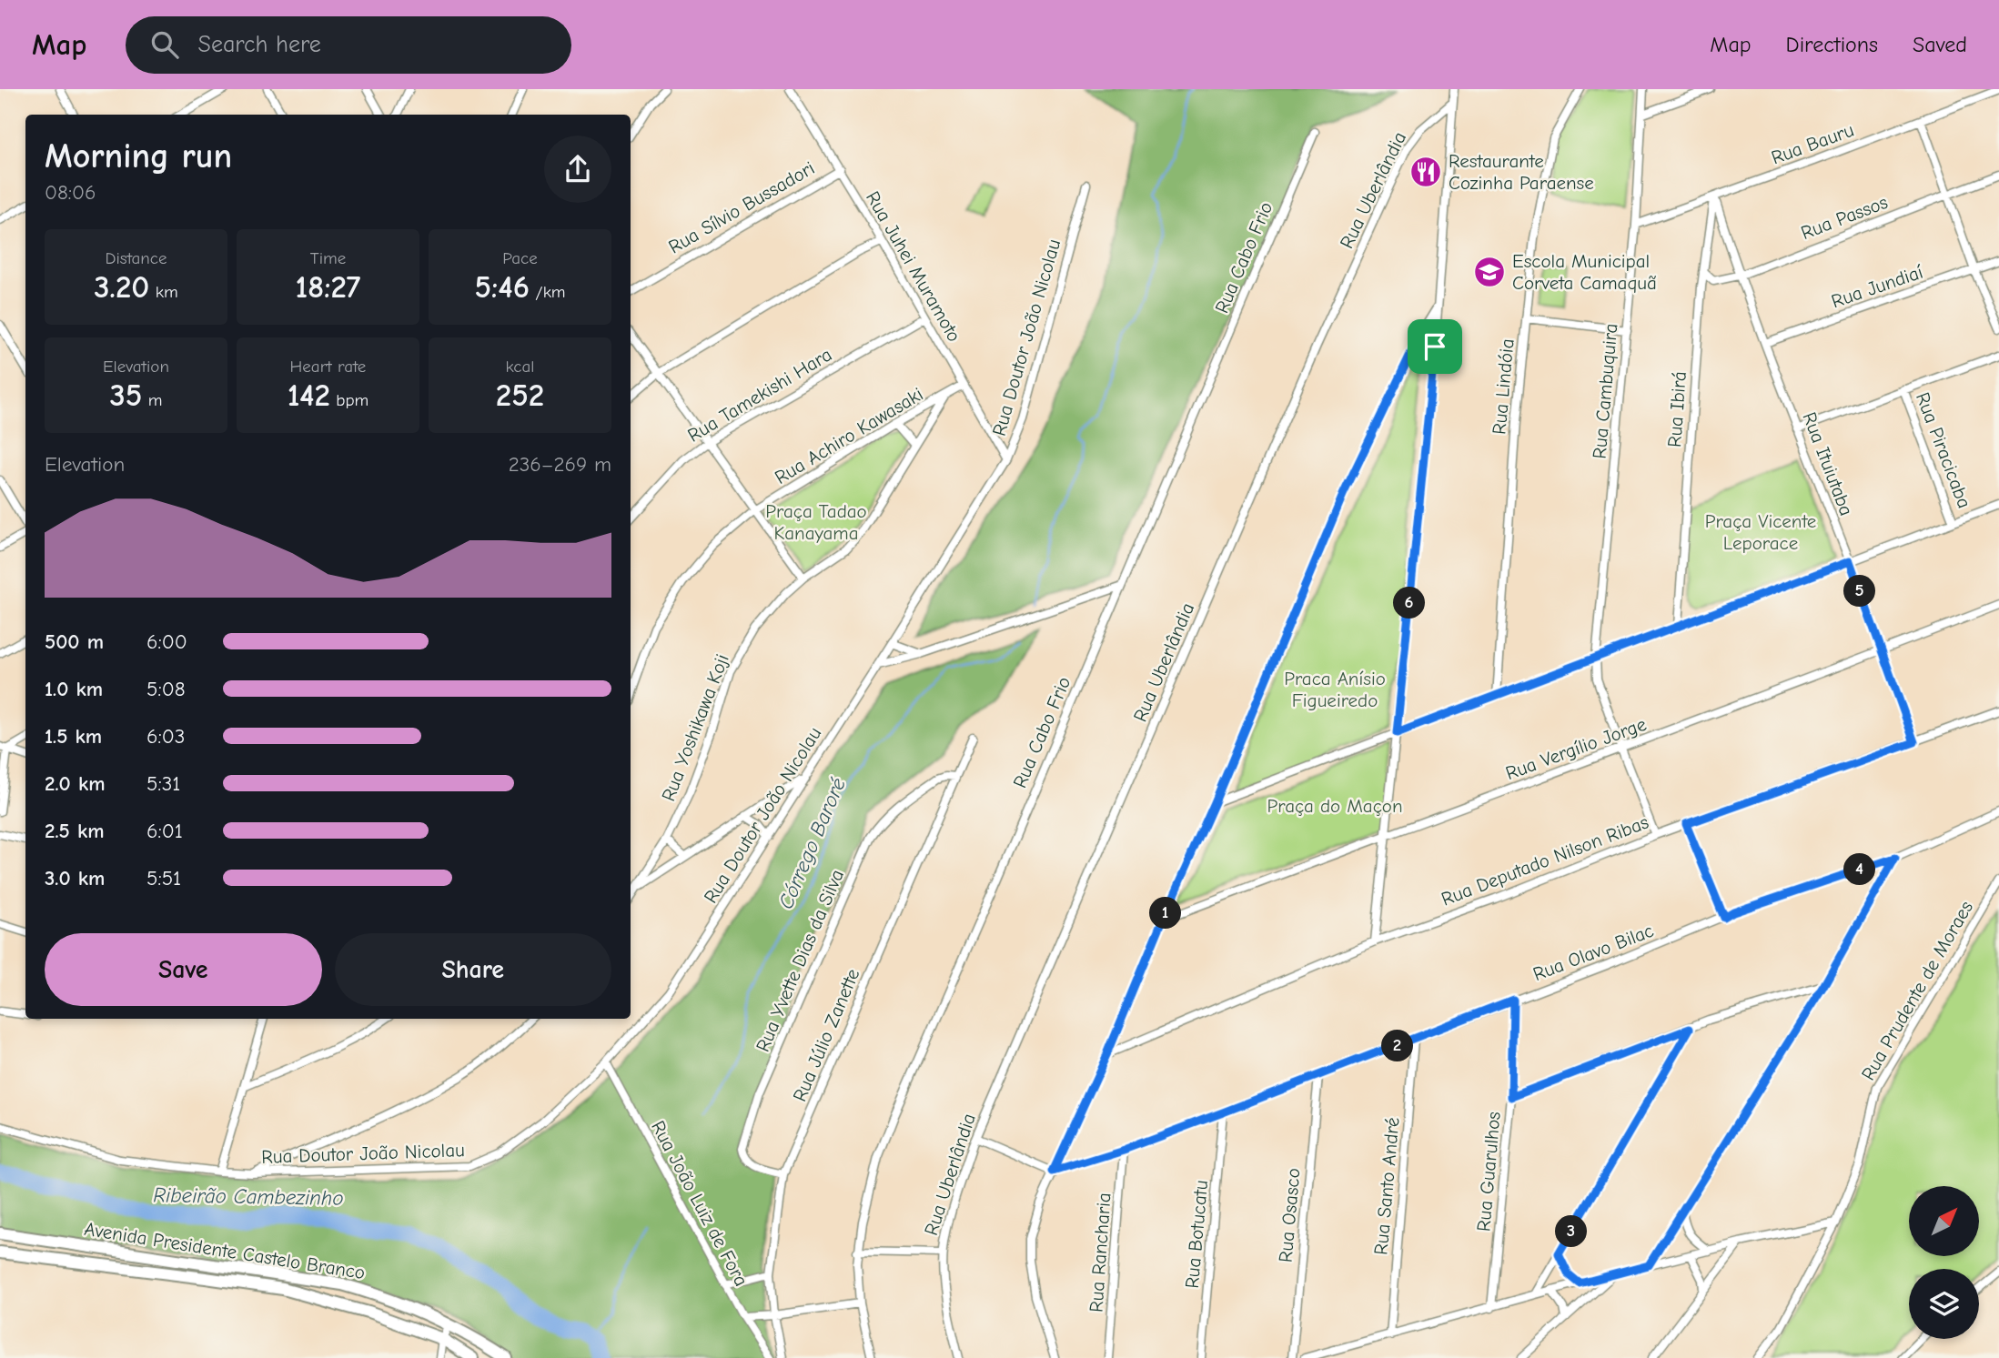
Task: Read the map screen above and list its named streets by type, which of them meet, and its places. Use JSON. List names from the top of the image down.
{
  "streets": {
    "main road": ["Avenida Presidente Castelo Branco"],
    "street": [
      "Rua Bauru",
      "Rua Uberlândia",
      "Rua Sílvio Bussadori",
      "Rua Passos",
      "Rua Cabo Frio",
      "Rua Juhei Muramoto",
      "Rua Jundiaí",
      "Rua Doutor João Nicolau",
      "Rua Lindóia",
      "Rua Cambuquira",
      "Rua Tamekishi Hara",
      "Rua Ibirá",
      "Rua Achiro Kawasaki",
      "Rua Piracicaba",
      "Rua Ituiutaba",
      "Rua Yoshikawa Koji",
      "Rua Vergílio Jorge",
      "Rua Deputado Nilson Ribas",
      "Rua Olavo Bilac",
      "Rua Yvette Dias da Silva",
      "Rua Prudente de Moraes",
      "Rua Júlio Zanette",
      "Rua Guarulhos",
      "Rua Santo André",
      "Rua João Luiz de Fora",
      "Rua Osasco",
      "Rua Botucatu",
      "Rua Rancharia"
    ]
  },
  "crossings": [
    ["Rua Bauru", "Rua Cambuquira"],
    ["Rua Bauru", "Rua Ibirá"],
    ["Rua Bauru", "Rua Ituiutaba"],
    ["Rua Sílvio Bussadori", "Rua Juhei Muramoto"],
    ["Rua Passos", "Rua Ibirá"],
    ["Rua Passos", "Rua Ituiutaba"],
    ["Rua Juhei Muramoto", "Rua Doutor João Nicolau"],
    ["Rua Juhei Muramoto", "Rua Tamekishi Hara"],
    ["Rua Juhei Muramoto", "Rua Achiro Kawasaki"],
    ["Rua Jundiaí", "Rua Ituiutaba"],
    ["Rua Doutor João Nicolau", "Rua João Luiz de Fora"],
    ["Rua Cambuquira", "Rua Vergílio Jorge"],
    ["Rua Cambuquira", "Rua Deputado Nilson Ribas"],
    ["Rua Ibirá", "Rua Ituiutaba"],
    ["Rua Achiro Kawasaki", "Rua Yoshikawa Koji"],
    ["Rua Ituiutaba", "Rua Vergílio Jorge"],
    ["Rua Ituiutaba", "Rua Deputado Nilson Ribas"],
    ["Rua Olavo Bilac", "Rua Guarulhos"],
    ["Rua Olavo Bilac", "Rua Santo André"],
    ["Rua Olavo Bilac", "Rua Osasco"],
    ["Rua Olavo Bilac", "Rua Botucatu"],
    ["Rua Olavo Bilac", "Rua Rancharia"],
    ["Rua Yvette Dias da Silva", "Rua Júlio Zanette"]
  ],
  "water": ["Córrego Baroré", "Ribeirão Cambezinho"],
  "parks": [
    "Praça Tadao Kanayama",
    "Praça Vicente Leporace",
    "Praca Anísio Figueiredo",
    "Praça do Maçon"
  ],
  "places": {
    "restaurant": ["Restaurante Cozinha Paraense"],
    "school or university": ["Escola Municipal Corveta Camaquã"]
  },
  "north": "top right",
  "page": {
    "header": "Map",
    "search": "Search here",
    "nav": ["Map", "Directions", "Saved"],
    "heading": ["Morning run", "08:06"],
    "stats": [
      ["Distance", "3.20 km"],
      ["Time", "18:27"],
      ["Pace", "5:46 /km"],
      ["Elevation", "35 m"],
      ["Heart rate", "142 bpm"],
      ["kcal", "252"]
    ],
    "chart": ["Elevation", "236–269 m"],
    "pins": [
      "5",
      "6",
      "4",
      "1",
      "2",
      "3"
    ],
    "list": [
      {
        "name": "500 m",
        "note": "6:00"
      },
      {
        "name": "1.0 km",
        "note": "5:08"
      },
      {
        "name": "1.5 km",
        "note": "6:03"
      },
      {
        "name": "2.0 km",
        "note": "5:31"
      },
      {
        "name": "2.5 km",
        "note": "6:01"
      },
      {
        "name": "3.0 km",
        "note": "5:51"
      }
    ],
    "buttons": ["Save", "Share"]
  }
}
